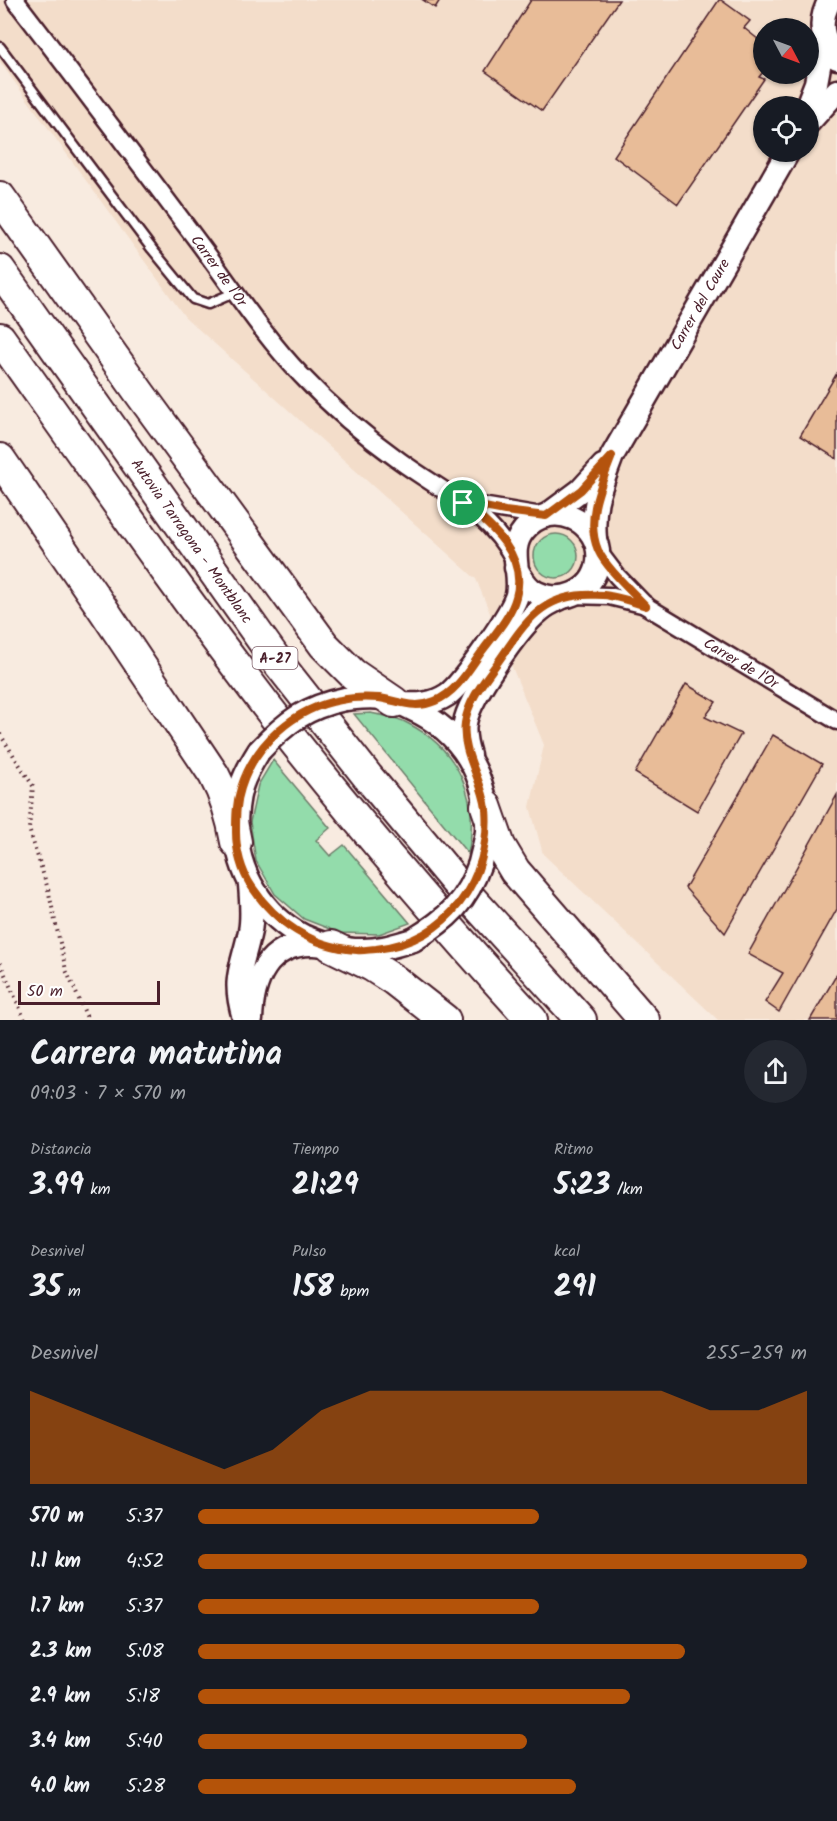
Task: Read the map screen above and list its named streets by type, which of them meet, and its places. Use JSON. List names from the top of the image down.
{
  "streets": {
    "highway": ["Autovia Tarragona - Montblanc", "A-27"],
    "street": ["Carrer de l'Or", "Carrer del Coure"]
  },
  "crossings": [
    ["Carrer de l'Or", "Carrer del Coure"]
  ],
  "scale_bar": "50 m",
  "north": "bottom right",
  "page": {
    "scale": "50 m",
    "heading": ["Carrera matutina", "09:03 · 7 × 570 m"],
    "stats": [
      ["Distancia", "3.99 km"],
      ["Tiempo", "21:29"],
      ["Ritmo", "5:23 /km"],
      ["Desnivel", "35 m"],
      ["Pulso", "158 bpm"],
      ["kcal", "291"]
    ],
    "chart": ["Desnivel", "255–259 m"],
    "list": [
      {
        "name": "570 m",
        "note": "5:37"
      },
      {
        "name": "1.1 km",
        "note": "4:52"
      },
      {
        "name": "1.7 km",
        "note": "5:37"
      },
      {
        "name": "2.3 km",
        "note": "5:08"
      },
      {
        "name": "2.9 km",
        "note": "5:18"
      },
      {
        "name": "3.4 km",
        "note": "5:40"
      },
      {
        "name": "4.0 km",
        "note": "5:28"
      }
    ]
  }
}
